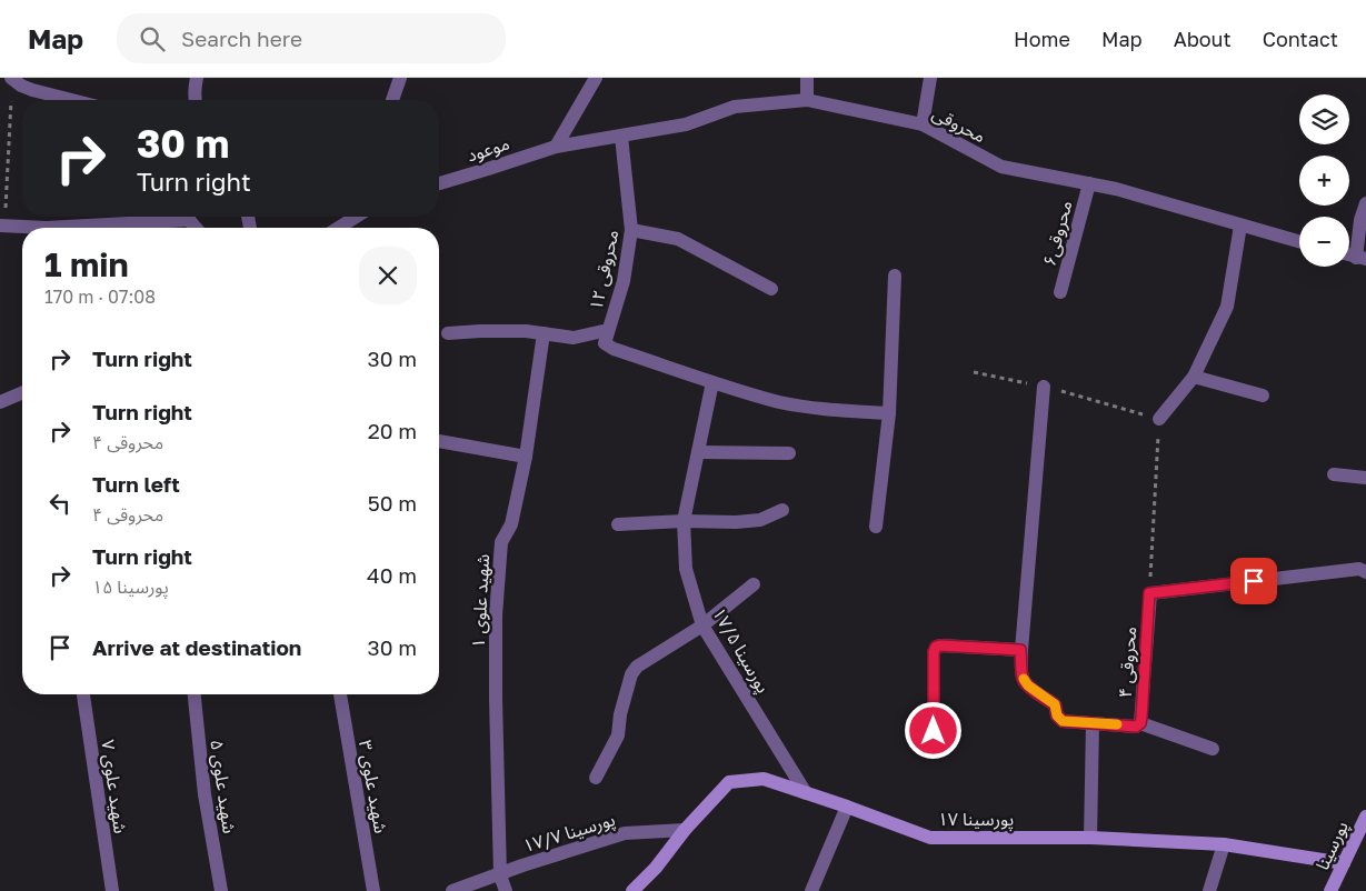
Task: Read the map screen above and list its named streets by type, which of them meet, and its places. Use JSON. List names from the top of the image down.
{
  "streets": {
    "street": [
      "محروقی",
      "موعود",
      "محروقی۶",
      "محروقی ۱۲",
      "شهید علوی ۱",
      "پورسینا ۱۷/۵",
      "محروقی ۴",
      "شهید علوی ۷",
      "شهید علوی ۵",
      "شهید علوی ۳",
      "پورسینا ۱۷",
      "پورسینا ۱۷/۷",
      "پورسینا"
    ]
  },
  "crossings": [
    ["محروقی", "موعود"],
    ["محروقی", "محروقی۶"],
    ["محروقی", "محروقی ۱۲"],
    ["شهید علوی ۱", "پورسینا ۱۷/۷"],
    ["پورسینا ۱۷/۵", "پورسینا ۱۷"],
    ["پورسینا ۱۷", "پورسینا ۱۷/۷"],
    ["پورسینا ۱۷", "پورسینا"]
  ],
  "page": {
    "header": "Map",
    "search": "Search here",
    "nav": [
      "Home",
      "Map",
      "About",
      "Contact"
    ],
    "map_buttons": ["+", "−"],
    "turn": ["30 m", "Turn right"],
    "heading": ["1 min", "170 m · 07:08"],
    "list": [
      {
        "name": "Turn right",
        "value": "30 m"
      },
      {
        "name": "Turn right",
        "note": "محروقی ۴",
        "value": "20 m"
      },
      {
        "name": "Turn left",
        "note": "محروقی ۴",
        "value": "50 m"
      },
      {
        "name": "Turn right",
        "note": "پورسینا ۱۵",
        "value": "40 m"
      },
      {
        "name": "Arrive at destination",
        "value": "30 m"
      }
    ]
  }
}
